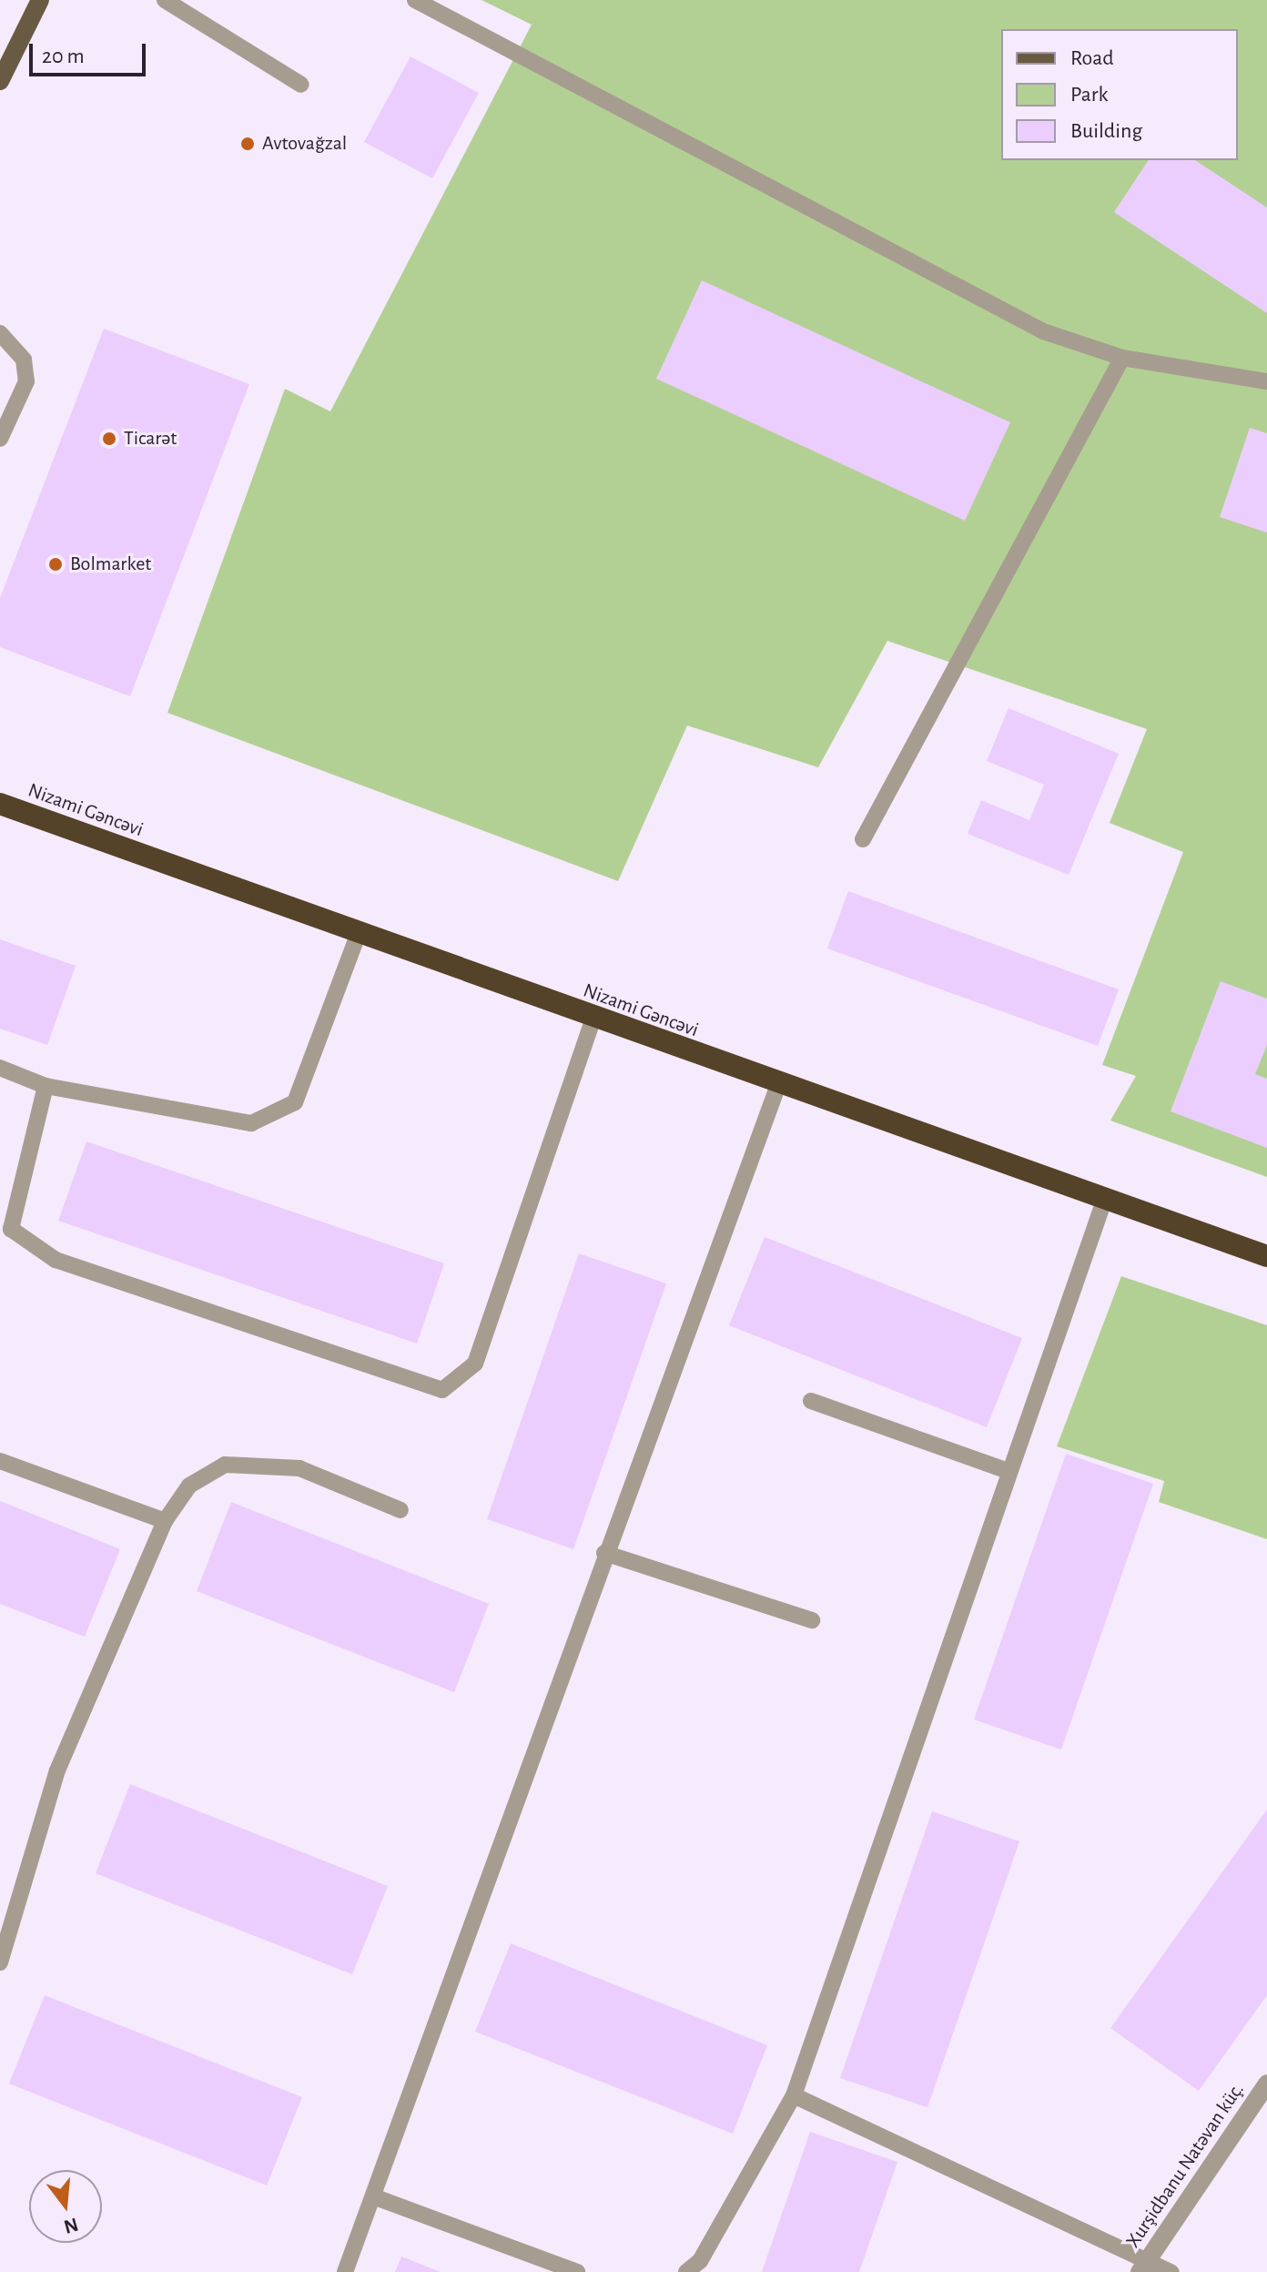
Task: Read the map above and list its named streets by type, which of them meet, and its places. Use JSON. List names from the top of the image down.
{
  "streets": {
    "highway": ["Nizami Gəncəvi"],
    "street": ["Xurşidbanu Natəvan küç."]
  },
  "places": ["Avtovağzal", "Ticarət", "Bolmarket"],
  "legend": ["Road", "Park", "Building"],
  "scale_bar": "20 m",
  "north": "bottom"
}
